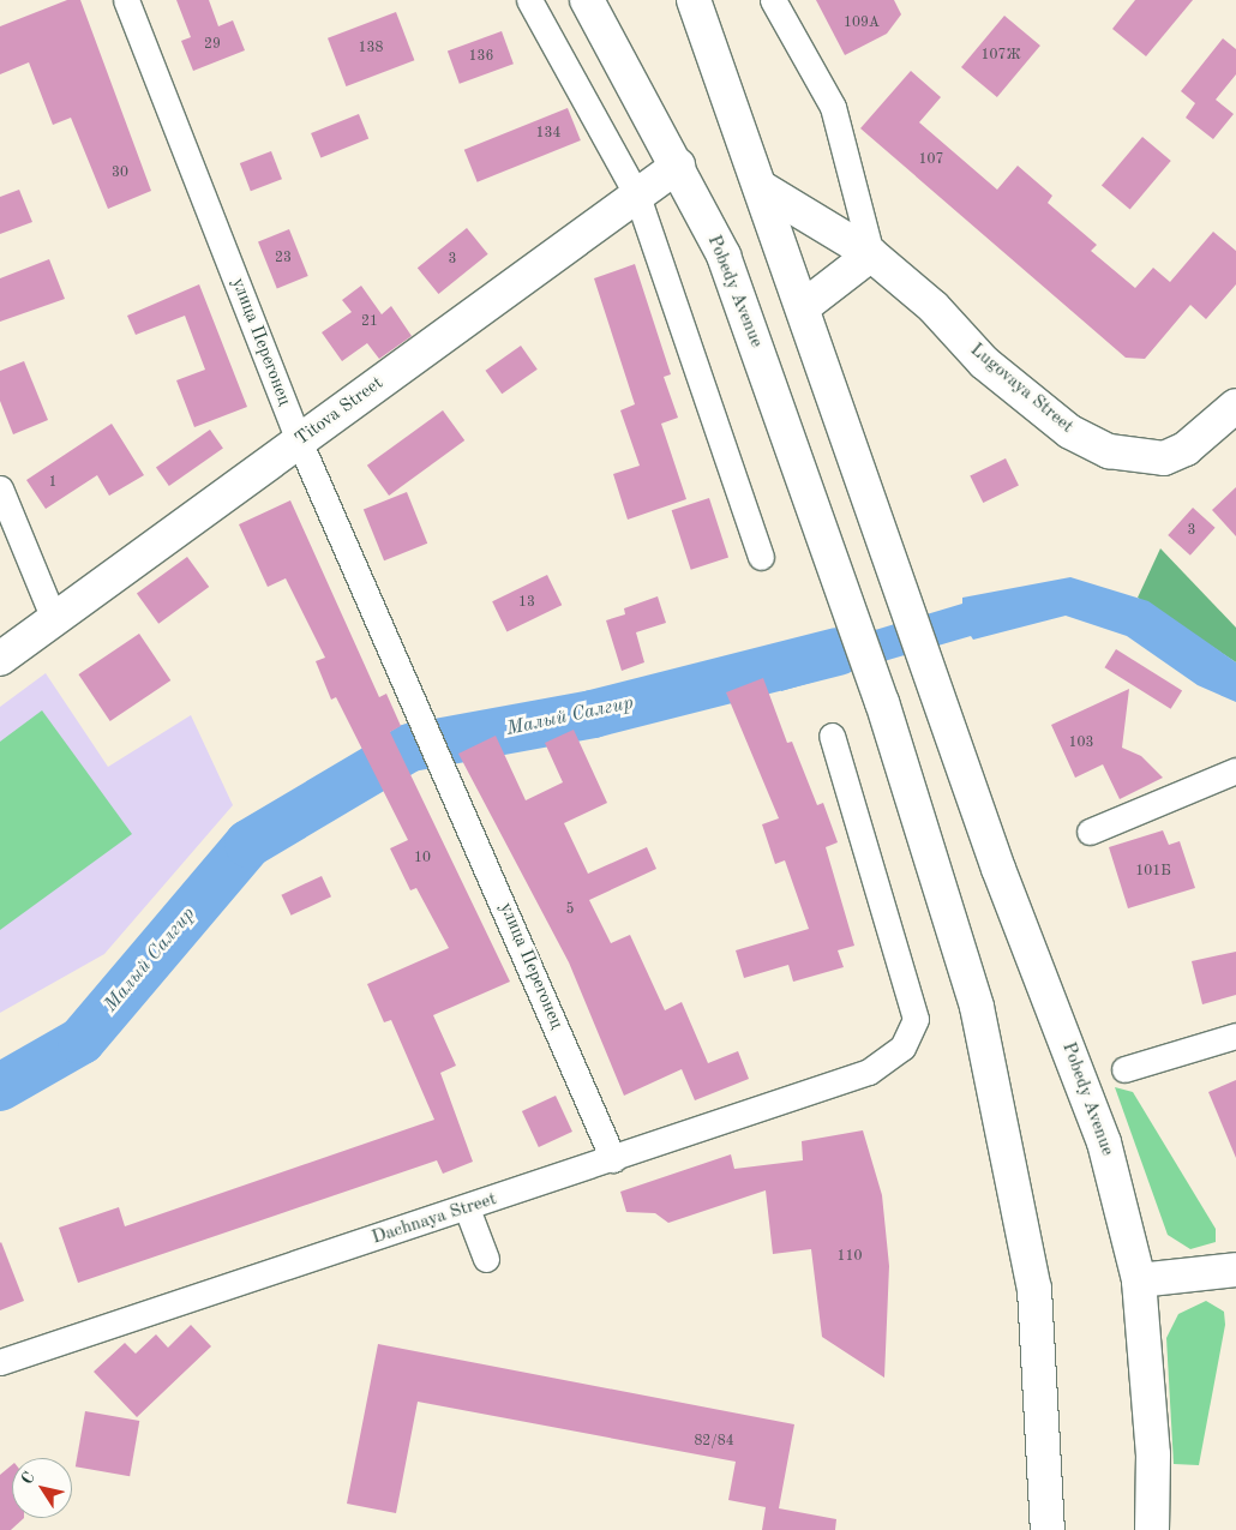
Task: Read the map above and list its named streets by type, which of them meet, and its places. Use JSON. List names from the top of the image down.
{
  "streets": {
    "main road": ["Pobedy Avenue", "Lugovaya Street", "Titova Street"],
    "street": ["улица Перегонец", "Dachnaya Street"]
  },
  "crossings": [
    ["Pobedy Avenue", "Titova Street"],
    ["улица Перегонец", "Titova Street"],
    ["улица Перегонец", "Dachnaya Street"]
  ],
  "water": ["Малый Салгир"],
  "house_numbers": [
    "109А",
    "29",
    "138",
    "107Ж",
    "136",
    "134",
    "107",
    "30",
    "23",
    "3",
    "21",
    "1",
    "3",
    "13",
    "103",
    "10",
    "101Б",
    "5",
    "110",
    "82/84"
  ],
  "north": "top left"
}
